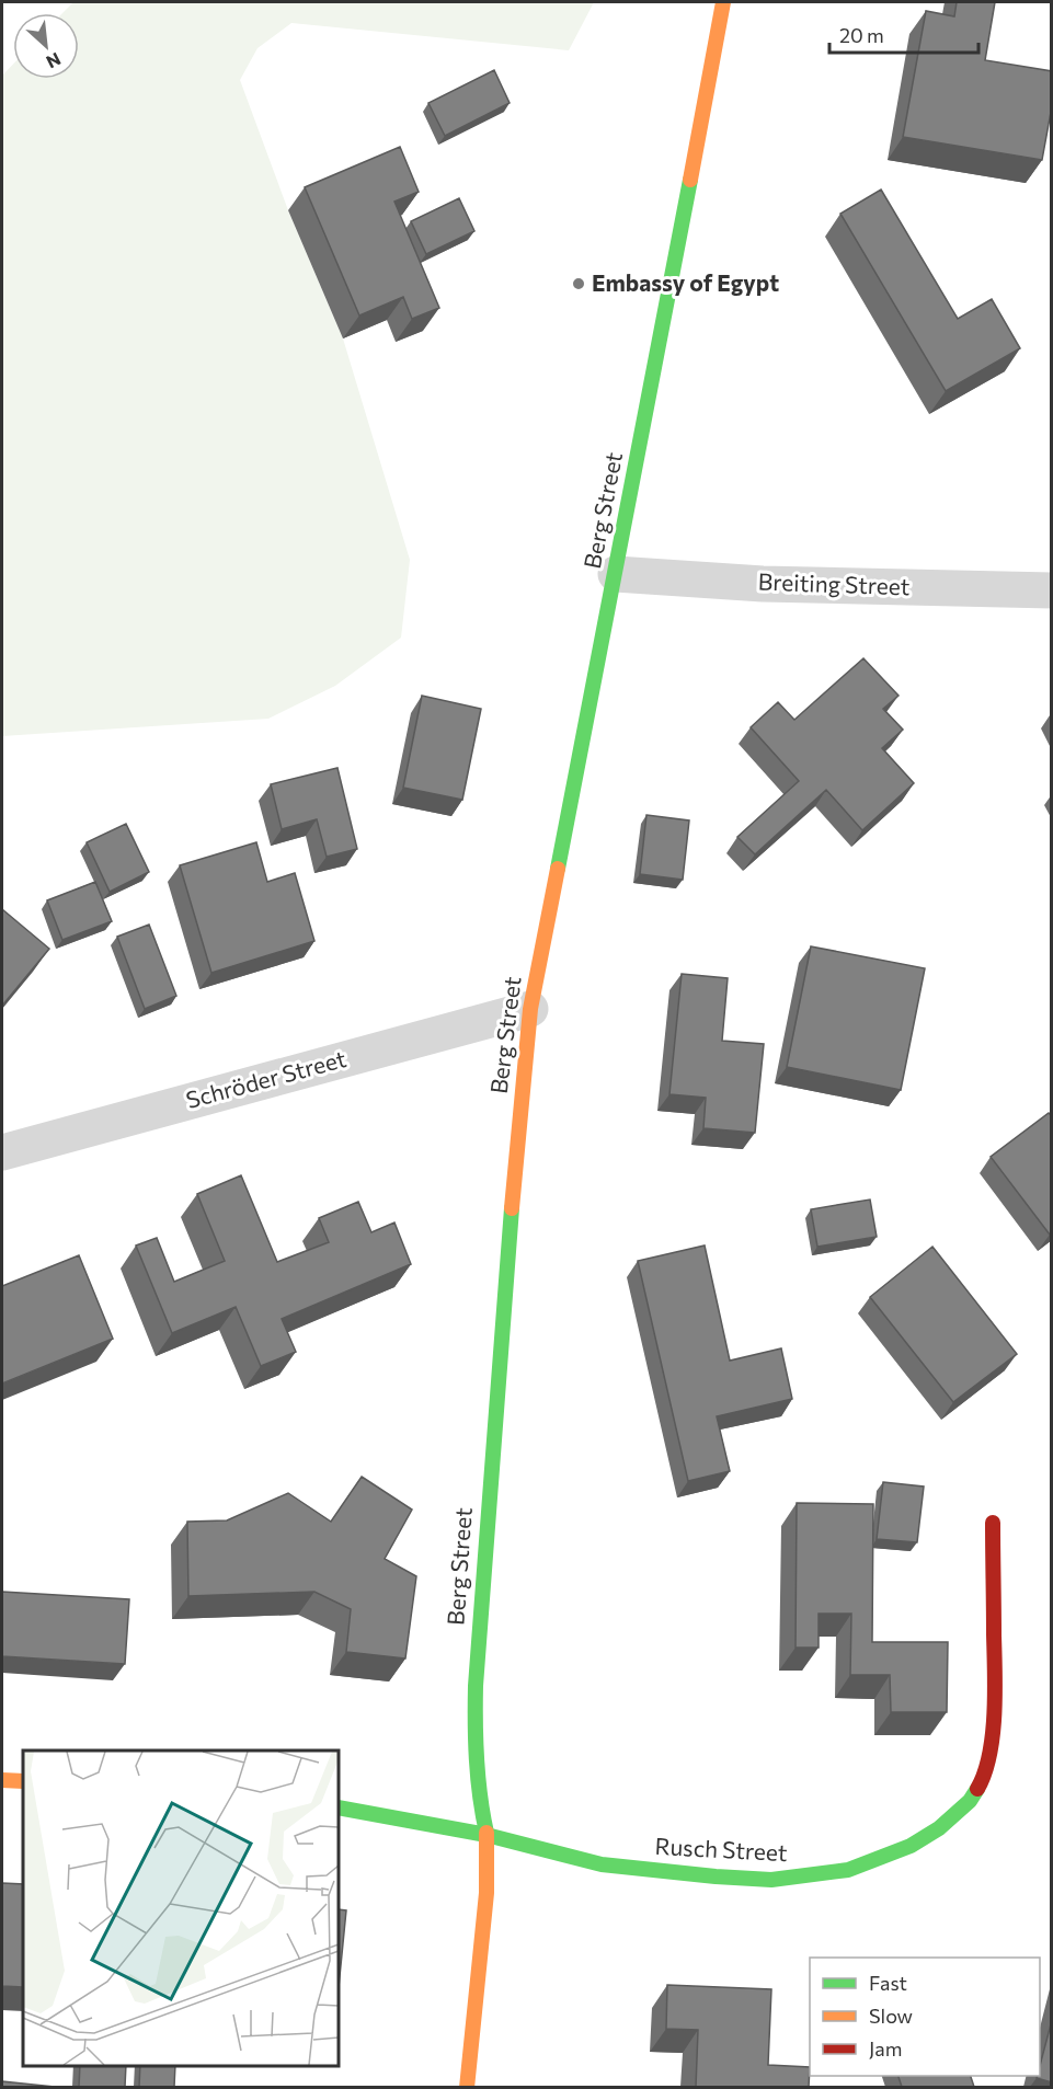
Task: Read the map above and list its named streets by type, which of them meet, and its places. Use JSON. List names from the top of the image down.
{
  "streets": {
    "street": [
      "Berg Street",
      "Breiting Street",
      "Schröder Street",
      "Rusch Street"
    ]
  },
  "crossings": [
    ["Berg Street", "Breiting Street"],
    ["Berg Street", "Schröder Street"],
    ["Berg Street", "Rusch Street"]
  ],
  "places": ["Embassy of Egypt"],
  "legend": ["Fast", "Slow", "Jam"],
  "scale_bar": "20 m",
  "north": "bottom right"
}
